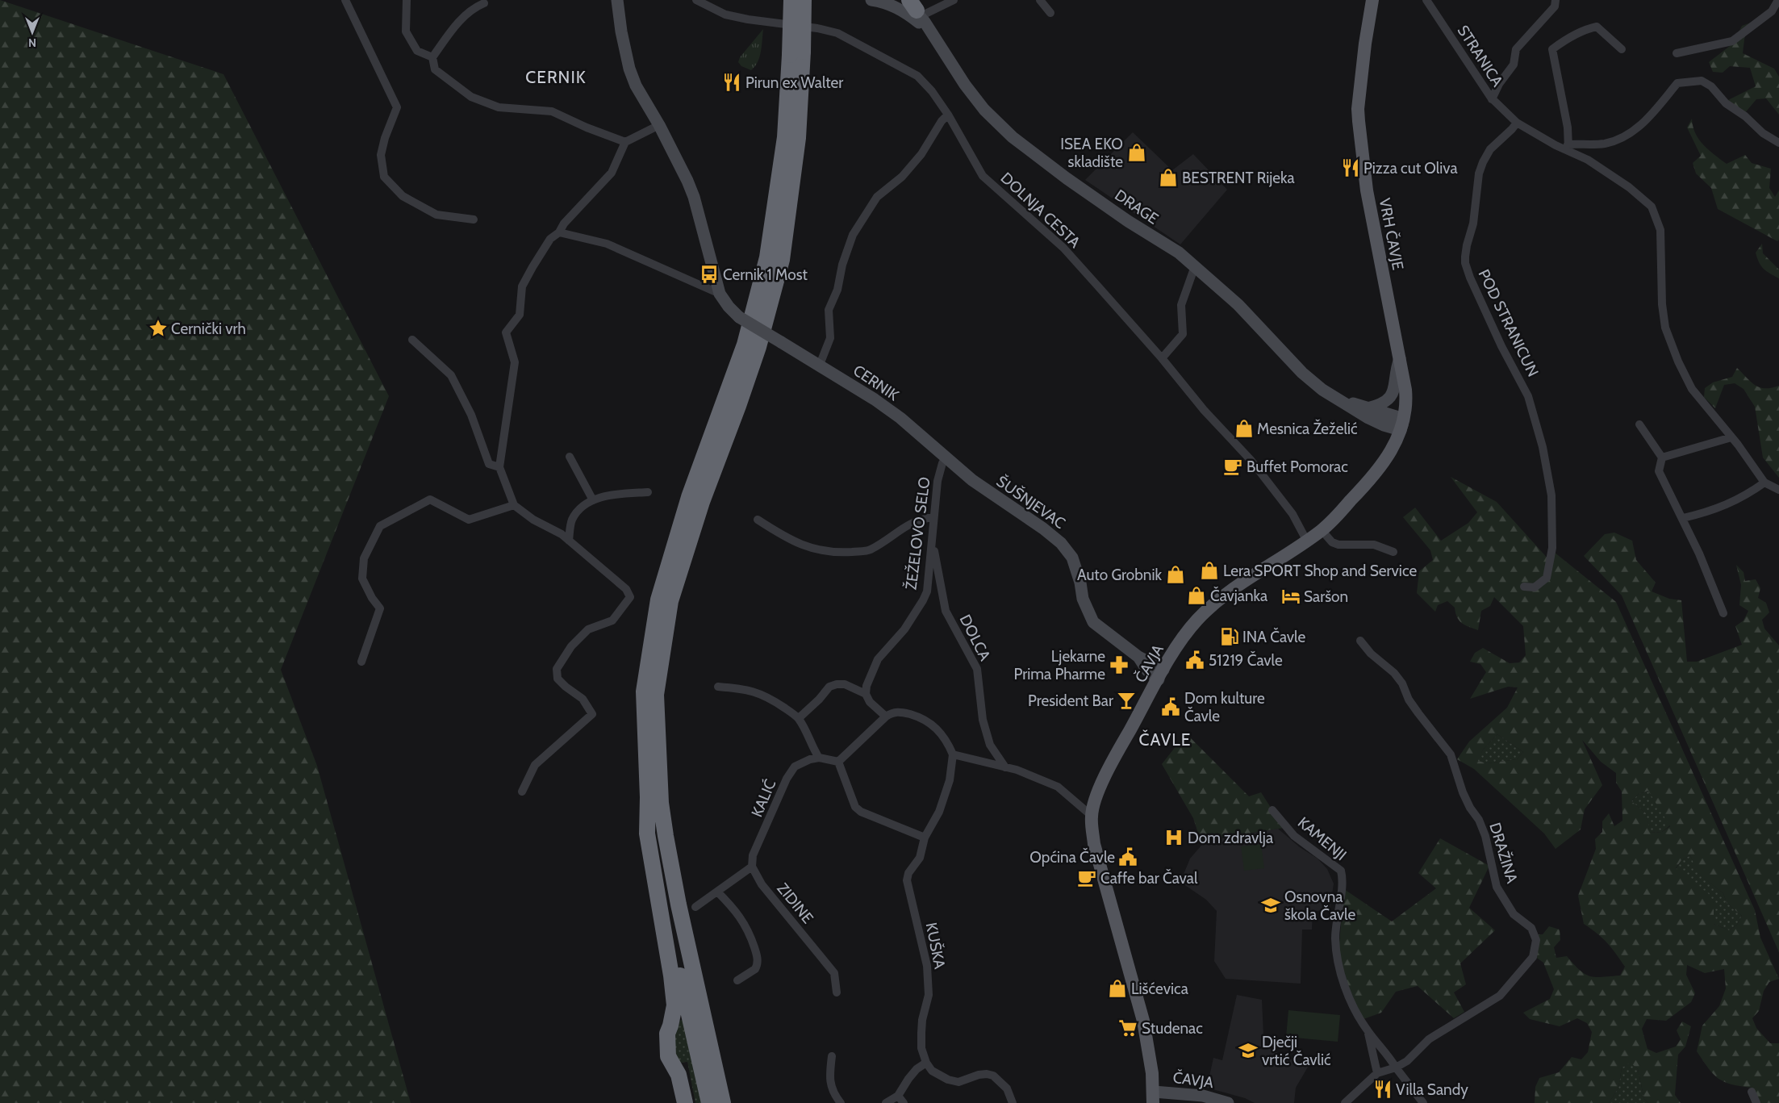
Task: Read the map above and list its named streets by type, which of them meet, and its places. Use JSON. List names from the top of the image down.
{
  "streets": {
    "main road": [
      "DRAGE",
      "VRH ČAVJE",
      "CERNIK",
      "ŠUŠNJEVAC",
      "ČAVJA"
    ],
    "street": [
      "STRANICA",
      "DOLNJA CESTA",
      "POD STRANICUN",
      "ŽEŽELOVO SELO",
      "DOLCA",
      "KALIĆ",
      "KAMENJI",
      "DRAŽINA",
      "ZIDINE",
      "KUŠKA"
    ]
  },
  "crossings": [
    ["STRANICA", "POD STRANICUN"],
    ["DRAGE", "VRH ČAVJE"],
    ["DRAGE", "ČAVJA"],
    ["DOLNJA CESTA", "ČAVJA"],
    ["VRH ČAVJE", "ČAVJA"],
    ["CERNIK", "ŠUŠNJEVAC"],
    ["CERNIK", "ŽEŽELOVO SELO"],
    ["ŠUŠNJEVAC", "ŽEŽELOVO SELO"],
    ["ŠUŠNJEVAC", "ČAVJA"],
    ["ŽEŽELOVO SELO", "DOLCA"],
    ["KALIĆ", "ZIDINE"],
    ["KALIĆ", "KUŠKA"],
    ["KAMENJI", "DRAŽINA"]
  ],
  "districts": ["CERNIK", "ČAVLE"],
  "places": {
    "restaurant": ["Pirun ex Walter", "Pizza cut Oliva", "Villa Sandy"],
    "shop": [
      "ISEA EKO skladište",
      "BESTRENT Rijeka",
      "Mesnica Žeželić",
      "Lera SPORT Shop and Service",
      "Auto Grobnik",
      "Čavjanka",
      "Lišćevica"
    ],
    "bus stop": ["Cernik 1 Most"],
    "place": ["Cernički vrh"],
    "cafe": ["Buffet Pomorac", "Caffe bar Čaval"],
    "hotel": ["Saršon"],
    "fuel station": ["INA Čavle"],
    "public building": ["51219 Čavle", "Dom kulture Čavle", "Općina Čavle"],
    "pharmacy": ["Ljekarne Prima Pharme"],
    "bar": ["President Bar"],
    "hospital": ["Dom zdravlja"],
    "school or university": ["Osnovna škola Čavle", "Dječji vrtić Čavlić"],
    "supermarket": ["Studenac"]
  },
  "north": "bottom"
}
